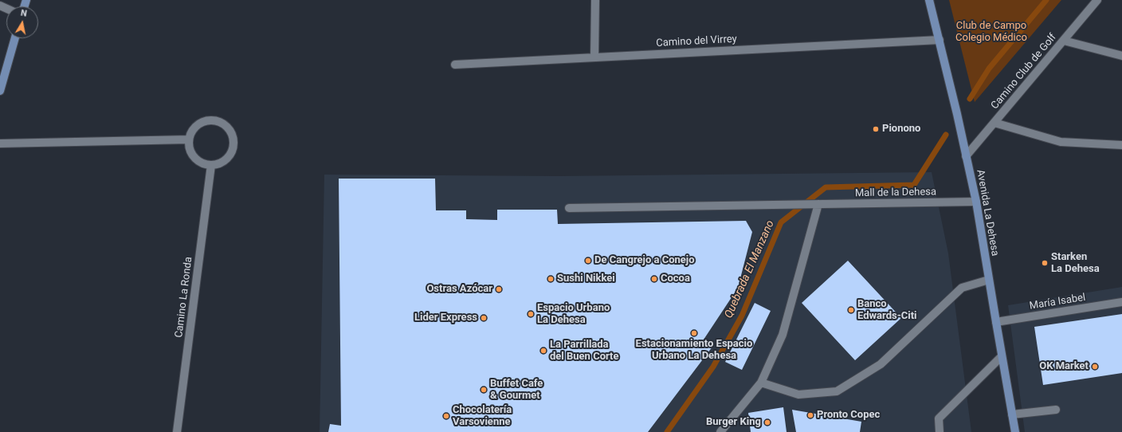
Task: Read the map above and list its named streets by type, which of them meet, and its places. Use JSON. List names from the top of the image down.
{
  "streets": {
    "main road": ["Avenida La Dehesa"],
    "street": [
      "Camino del Virrey",
      "Camino Club de Golf",
      "Mall de la Dehesa",
      "Camino La Ronda",
      "María Isabel"
    ]
  },
  "crossings": [
    ["Camino del Virrey", "Avenida La Dehesa"],
    ["Camino Club de Golf", "Avenida La Dehesa"],
    ["Mall de la Dehesa", "Avenida La Dehesa"],
    ["Avenida La Dehesa", "María Isabel"]
  ],
  "water": ["Quebrada El Manzano"],
  "parks": ["Club de Campo Colegio Médico"],
  "places": [
    "Pionono",
    "De Cangrejo a Conejo",
    "Starken La Dehesa",
    "Sushi Nikkei",
    "Cocoa",
    "Ostras Azócar",
    "Banco Edwards-Citi",
    "Espacio Urbano La Dehesa",
    "Lider Express",
    "Estacionamiento Espacio Urbano La Dehesa",
    "La Parrillada del Buen Corte",
    "OK Market",
    "Buffet Cafe & Gourmet",
    "Pronto Copec",
    "Chocolatería Varsovienne",
    "Burger King"
  ],
  "north": "top"
}
